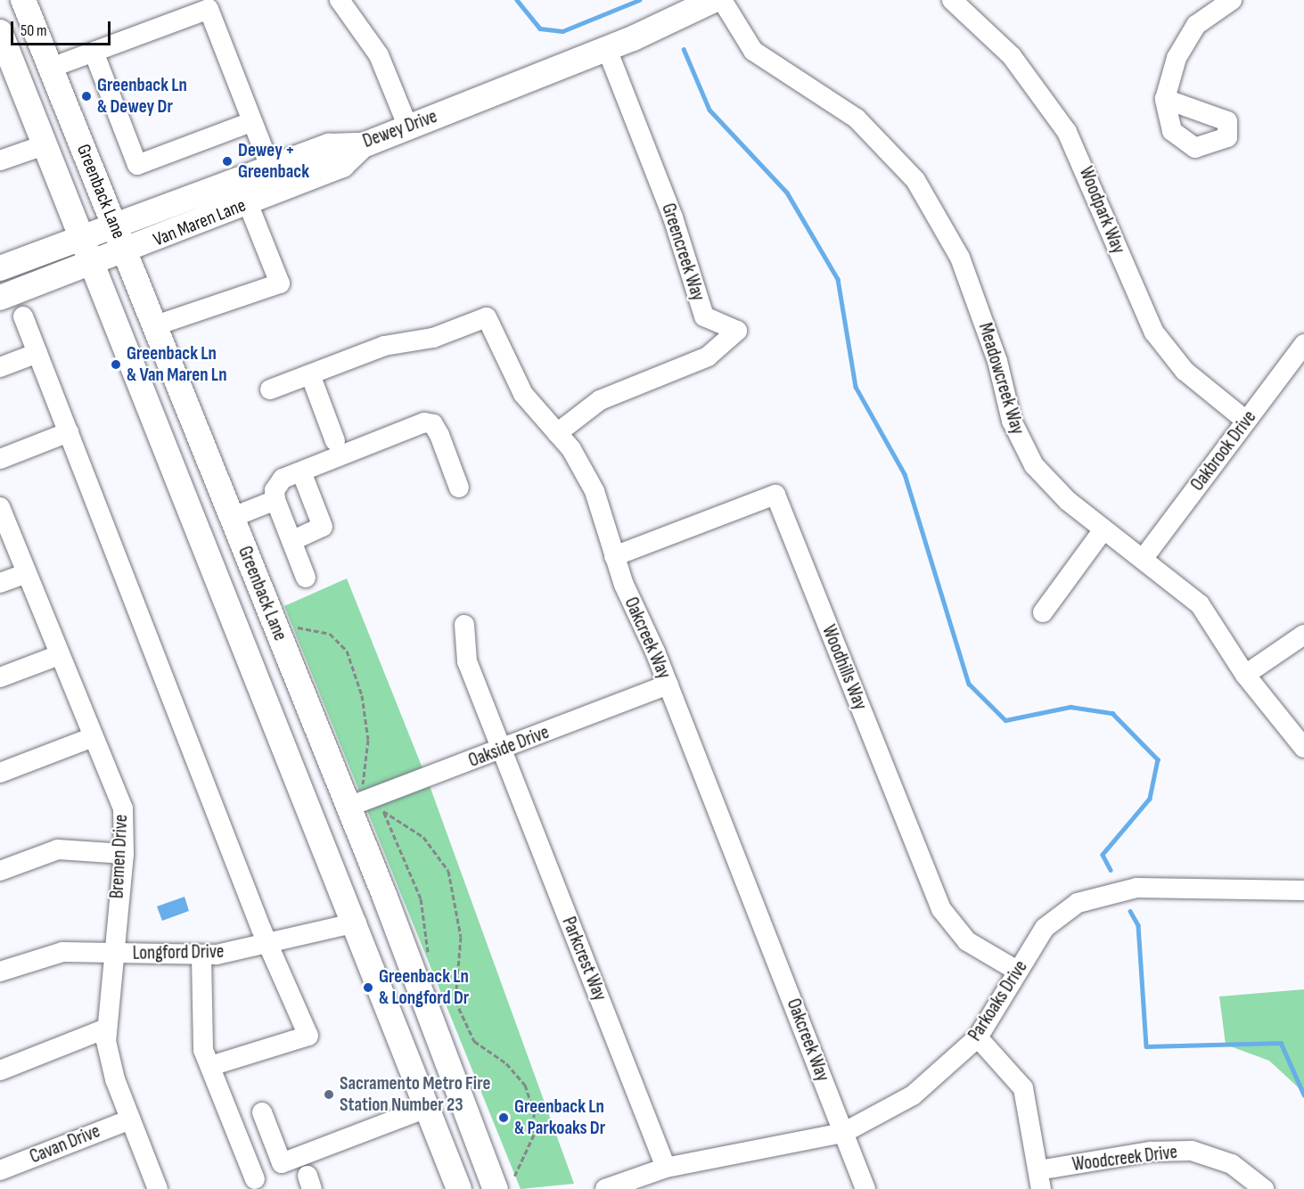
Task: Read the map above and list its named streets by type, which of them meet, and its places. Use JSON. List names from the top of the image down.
{
  "streets": {
    "main road": ["Dewey Drive", "Greenback Lane", "Van Maren Lane"],
    "street": [
      "Woodpark Way",
      "Greencreek Way",
      "Meadowcreek Way",
      "Oakbrook Drive",
      "Oakcreek Way",
      "Woodhills Way",
      "Oakside Drive",
      "Bremen Drive",
      "Longford Drive",
      "Parkcrest Way",
      "Parkoaks Drive",
      "Cavan Drive",
      "Woodcreek Drive"
    ]
  },
  "crossings": [
    ["Dewey Drive", "Greenback Lane"],
    ["Dewey Drive", "Van Maren Lane"],
    ["Dewey Drive", "Greencreek Way"],
    ["Greenback Lane", "Van Maren Lane"],
    ["Greenback Lane", "Oakside Drive"],
    ["Greenback Lane", "Longford Drive"],
    ["Woodpark Way", "Oakbrook Drive"],
    ["Greencreek Way", "Oakcreek Way"],
    ["Meadowcreek Way", "Oakbrook Drive"],
    ["Oakcreek Way", "Woodhills Way"],
    ["Oakcreek Way", "Oakside Drive"],
    ["Oakcreek Way", "Parkoaks Drive"],
    ["Woodhills Way", "Parkoaks Drive"],
    ["Oakside Drive", "Parkcrest Way"],
    ["Bremen Drive", "Longford Drive"],
    ["Bremen Drive", "Cavan Drive"],
    ["Parkcrest Way", "Parkoaks Drive"]
  ],
  "places": [
    "Greenback Ln & Dewey Dr",
    "Dewey + Greenback",
    "Greenback Ln & Van Maren Ln",
    "Greenback Ln & Longford Dr",
    "Sacramento Metro Fire Station Number 23",
    "Greenback Ln & Parkoaks Dr"
  ],
  "scale_bar": "50 m"
}
